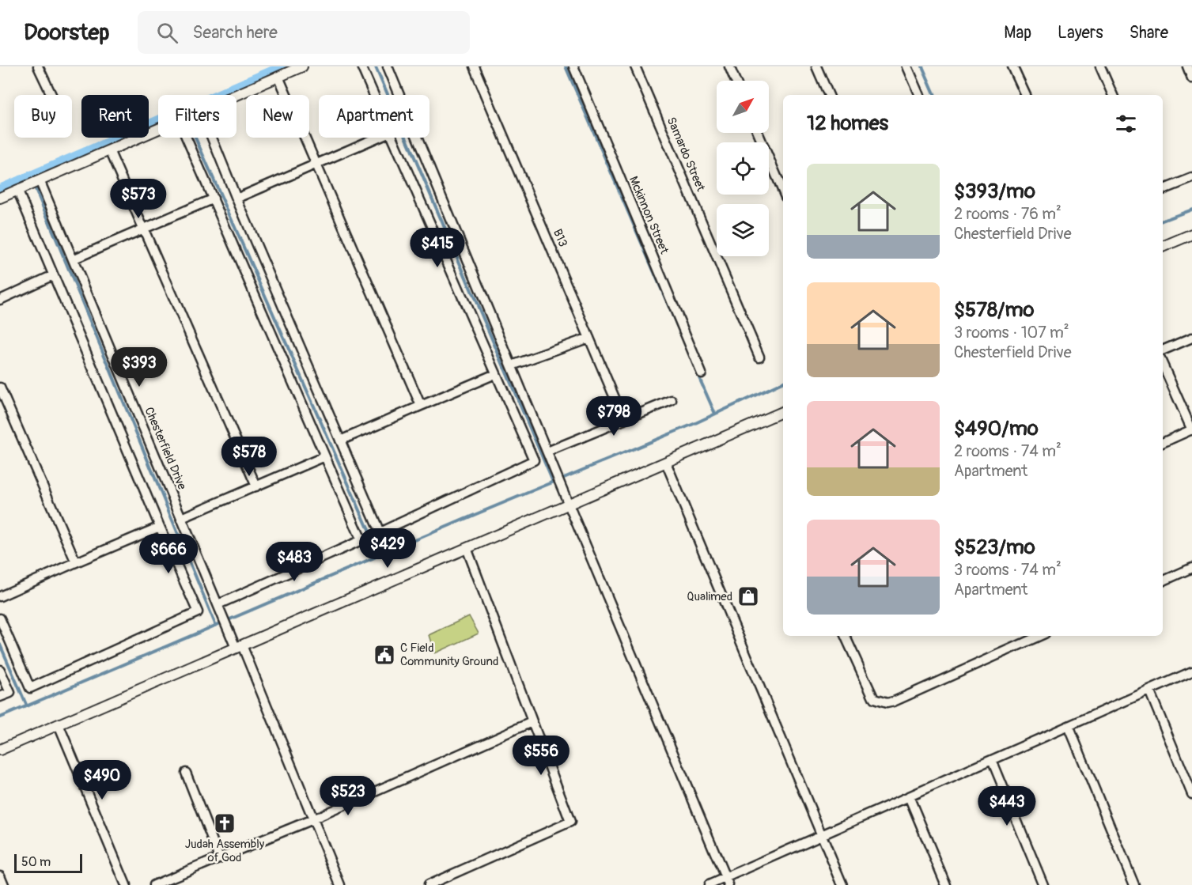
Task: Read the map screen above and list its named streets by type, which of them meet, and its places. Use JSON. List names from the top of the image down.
{
  "streets": {
    "street": [
      "Samardo Street",
      "Mckinnon Street",
      "B13",
      "Chesterfield Drive"
    ]
  },
  "places": {
    "shop": ["Qualimed"],
    "public building": ["C Field Community Ground"],
    "church": ["Judah Assembly of God"]
  },
  "scale_bar": "50 m",
  "north": "top right",
  "page": {
    "header": "Doorstep",
    "search": "Search here",
    "nav": ["Map", "Layers", "Share"],
    "chip": [
      "Buy",
      "Rent",
      "Filters",
      "New",
      "Apartment"
    ],
    "heading": "12 homes",
    "list": [
      {
        "name": "$393/mo",
        "note": "2 rooms · 76 m² · Chesterfield Drive"
      },
      {
        "name": "$578/mo",
        "note": "3 rooms · 107 m² · Chesterfield Drive"
      },
      {
        "name": "$490/mo",
        "note": "2 rooms · 74 m² · Apartment"
      },
      {
        "name": "$523/mo",
        "note": "3 rooms · 74 m² · Apartment"
      }
    ],
    "price": [
      "$573",
      "$415",
      "$393",
      "$798",
      "$578",
      "$429",
      "$666",
      "$483",
      "$556",
      "$490",
      "$523",
      "$443"
    ],
    "scale": "50 m"
  }
}
